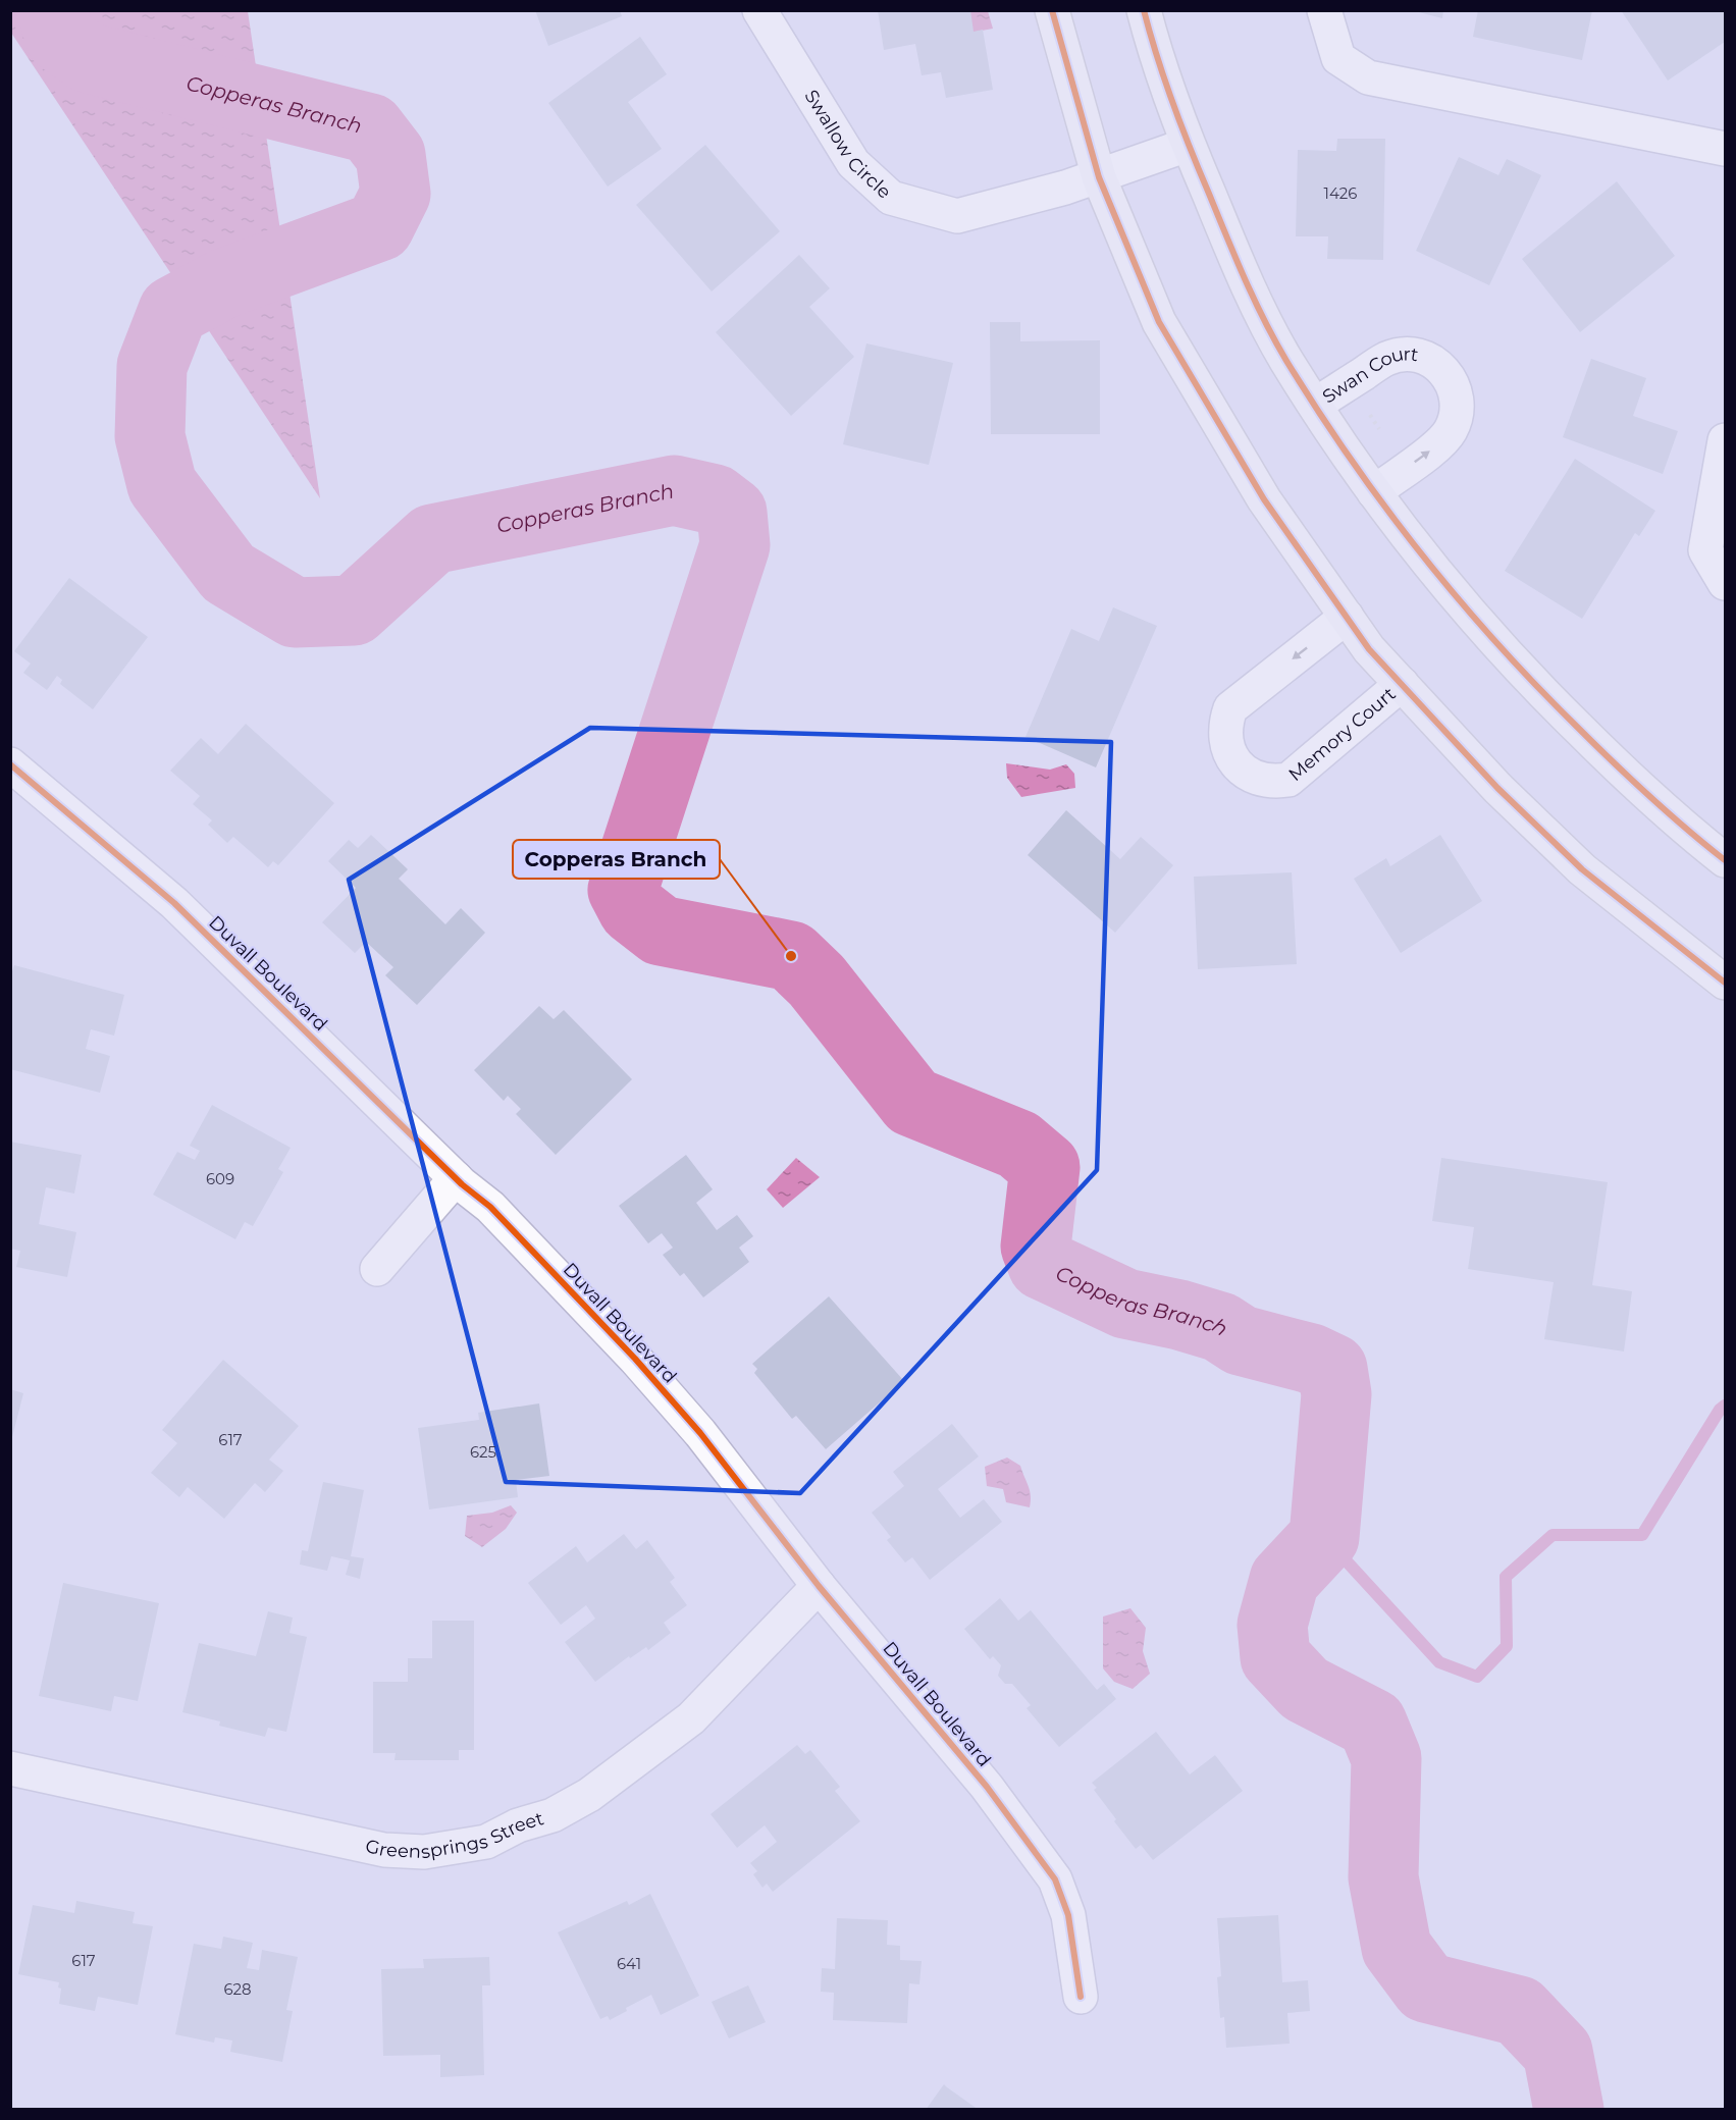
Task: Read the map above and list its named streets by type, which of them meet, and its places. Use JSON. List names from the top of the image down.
{
  "streets": {
    "street": [
      "Swallow Circle",
      "Swan Court",
      "Memory Court",
      "Duvall Boulevard",
      "Greensprings Street"
    ]
  },
  "crossings": [
    ["Duvall Boulevard", "Greensprings Street"]
  ],
  "water": ["Copperas Branch"],
  "places": ["Copperas Branch"],
  "house_numbers": [
    "1426",
    "609",
    "617",
    "625",
    "617",
    "641",
    "628"
  ]
}
